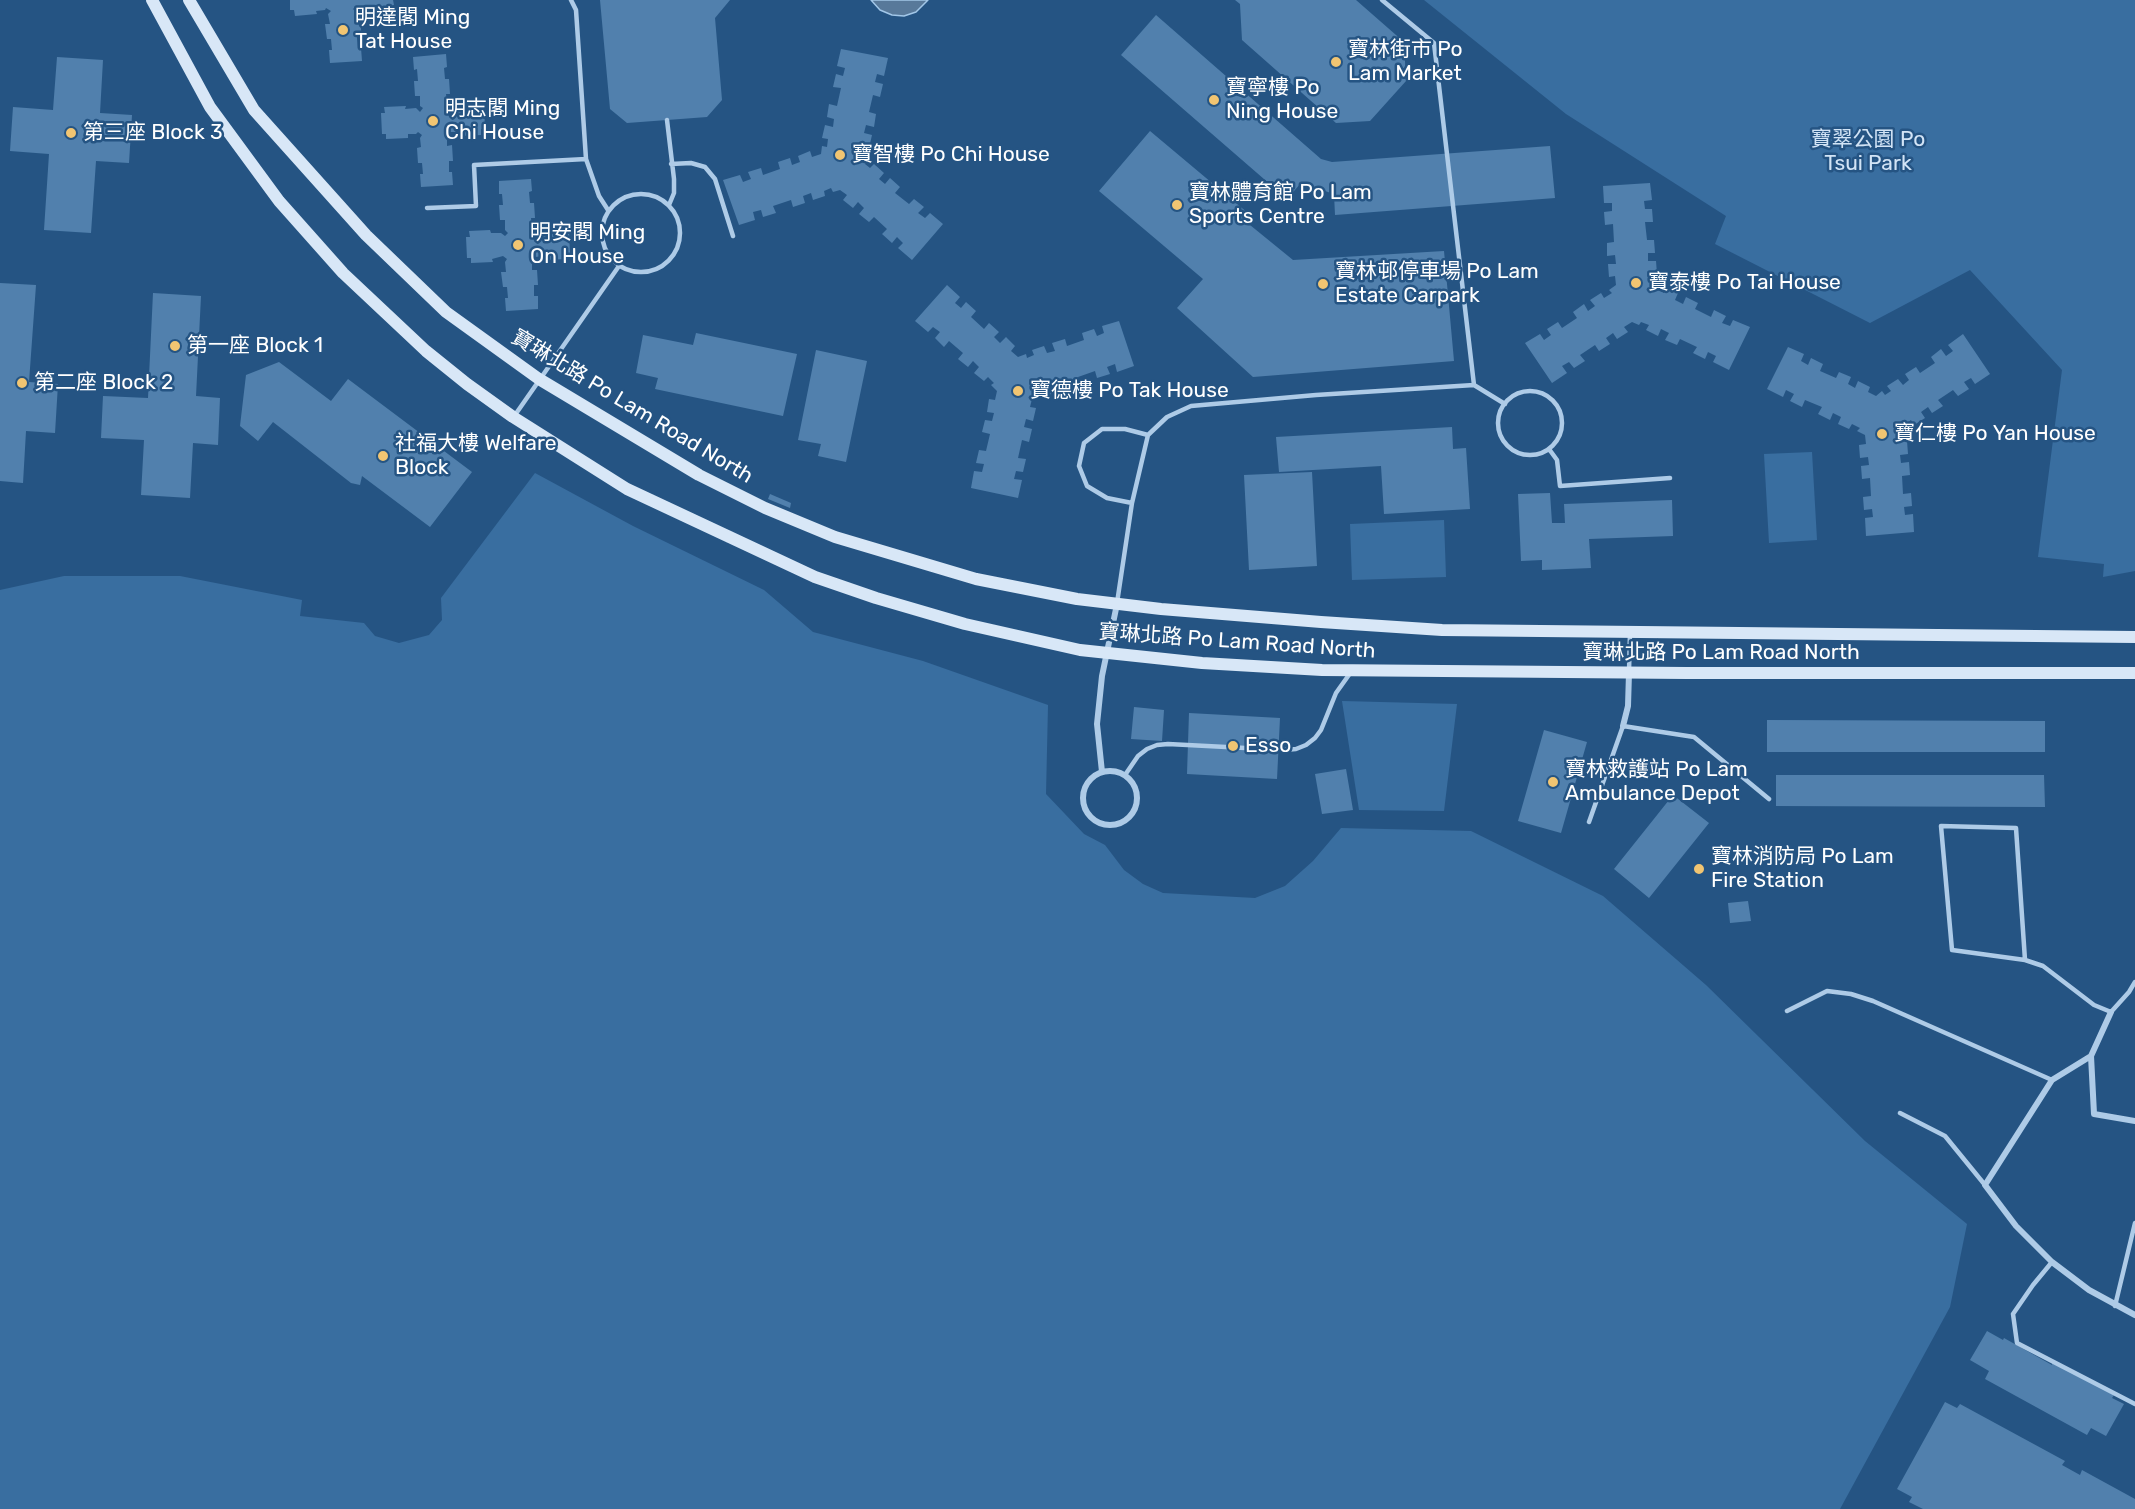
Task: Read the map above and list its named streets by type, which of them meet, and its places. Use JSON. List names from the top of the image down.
{
  "streets": {
    "main road": ["寶琳北路 Po Lam Road North"]
  },
  "parks": ["寶翠公園 Po Tsui Park"],
  "places": [
    "明達閣 Ming Tat House",
    "寶林街市 Po Lam Market",
    "寶寧樓 Po Ning House",
    "明志閣 Ming Chi House",
    "第三座 Block 3",
    "寶智樓 Po Chi House",
    "寶林體育館 Po Lam Sports Centre",
    "明安閣 Ming On House",
    "寶泰樓 Po Tai House",
    "寶林邨停車場 Po Lam Estate Carpark",
    "第一座 Block 1",
    "第二座 Block 2",
    "寶德樓 Po Tak House",
    "寶仁樓 Po Yan House",
    "社福大樓 Welfare Block",
    "Esso",
    "寶林救護站 Po Lam Ambulance Depot",
    "寶林消防局 Po Lam Fire Station"
  ]
}
